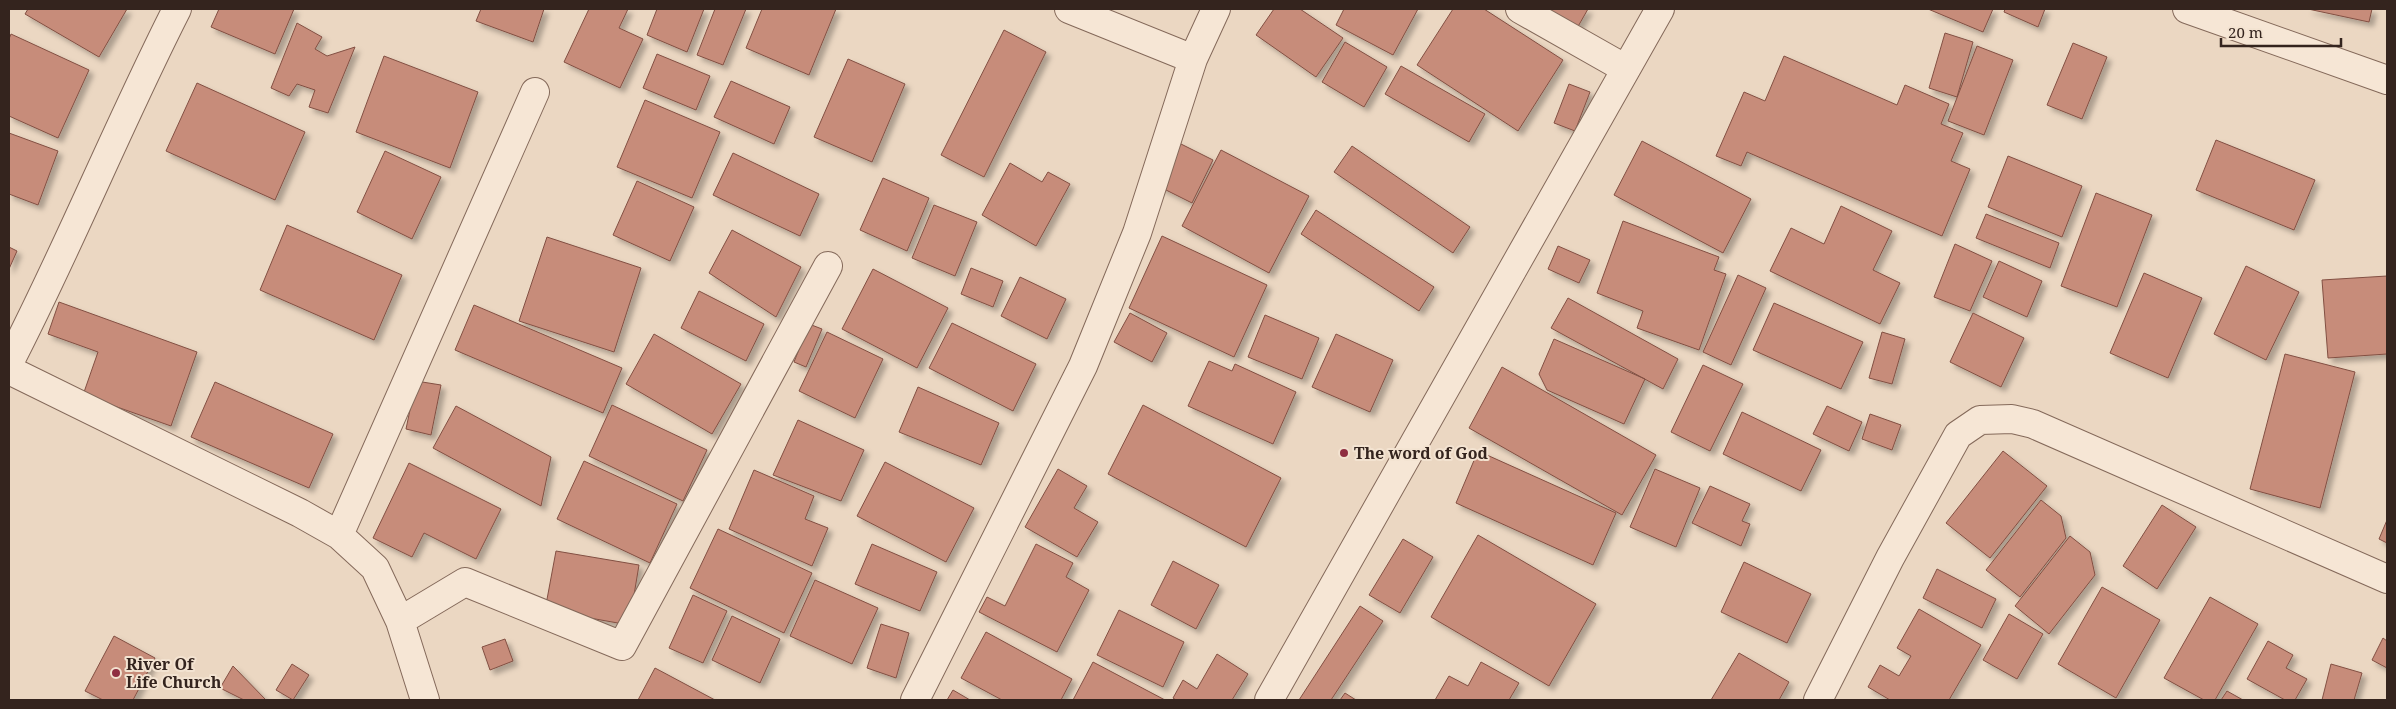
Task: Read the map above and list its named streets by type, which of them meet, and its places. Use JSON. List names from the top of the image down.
{
  "places": ["The word of God", "River Of Life Church"],
  "scale_bar": "20 m"
}
